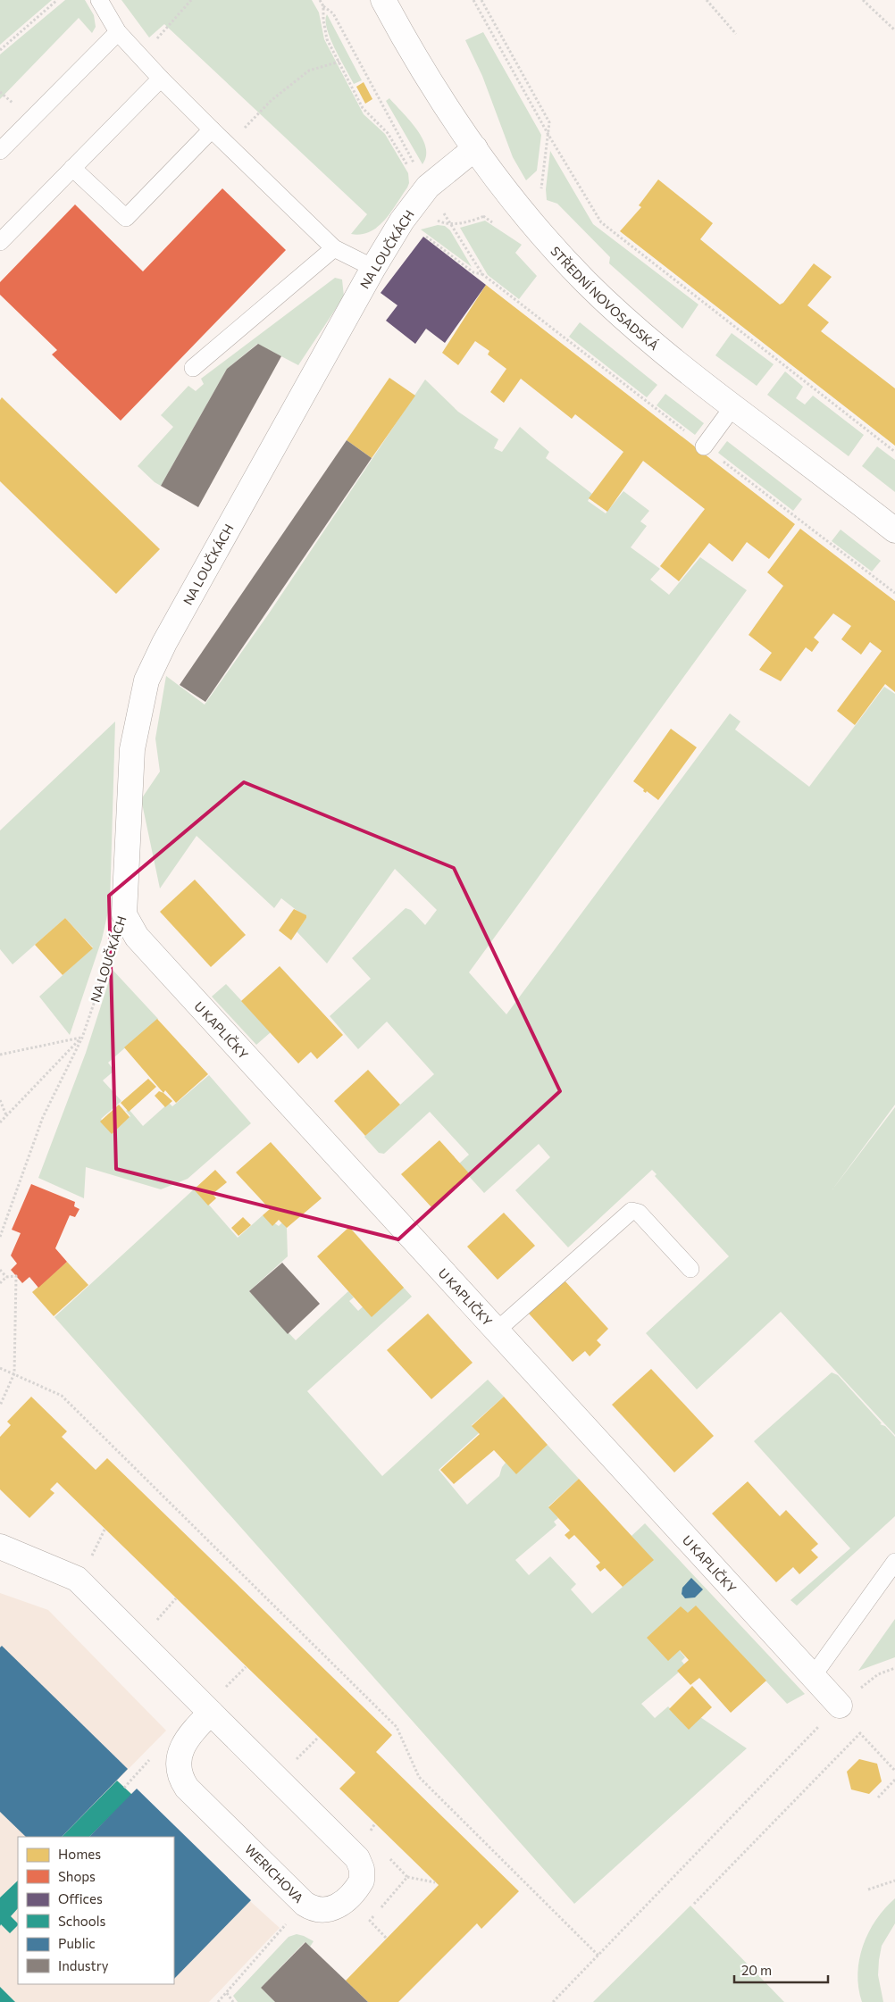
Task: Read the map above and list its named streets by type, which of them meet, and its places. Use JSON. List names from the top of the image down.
{
  "streets": {
    "street": [
      "NA LOUČKÁCH",
      "STŘEDNÍ NOVOSADSKÁ",
      "U KAPLIČKY",
      "WERICHOVA"
    ]
  },
  "crossings": [
    ["NA LOUČKÁCH", "STŘEDNÍ NOVOSADSKÁ"],
    ["NA LOUČKÁCH", "U KAPLIČKY"]
  ],
  "legend": [
    "Homes",
    "Shops",
    "Offices",
    "Schools",
    "Public",
    "Industry"
  ],
  "scale_bar": "20 m"
}
